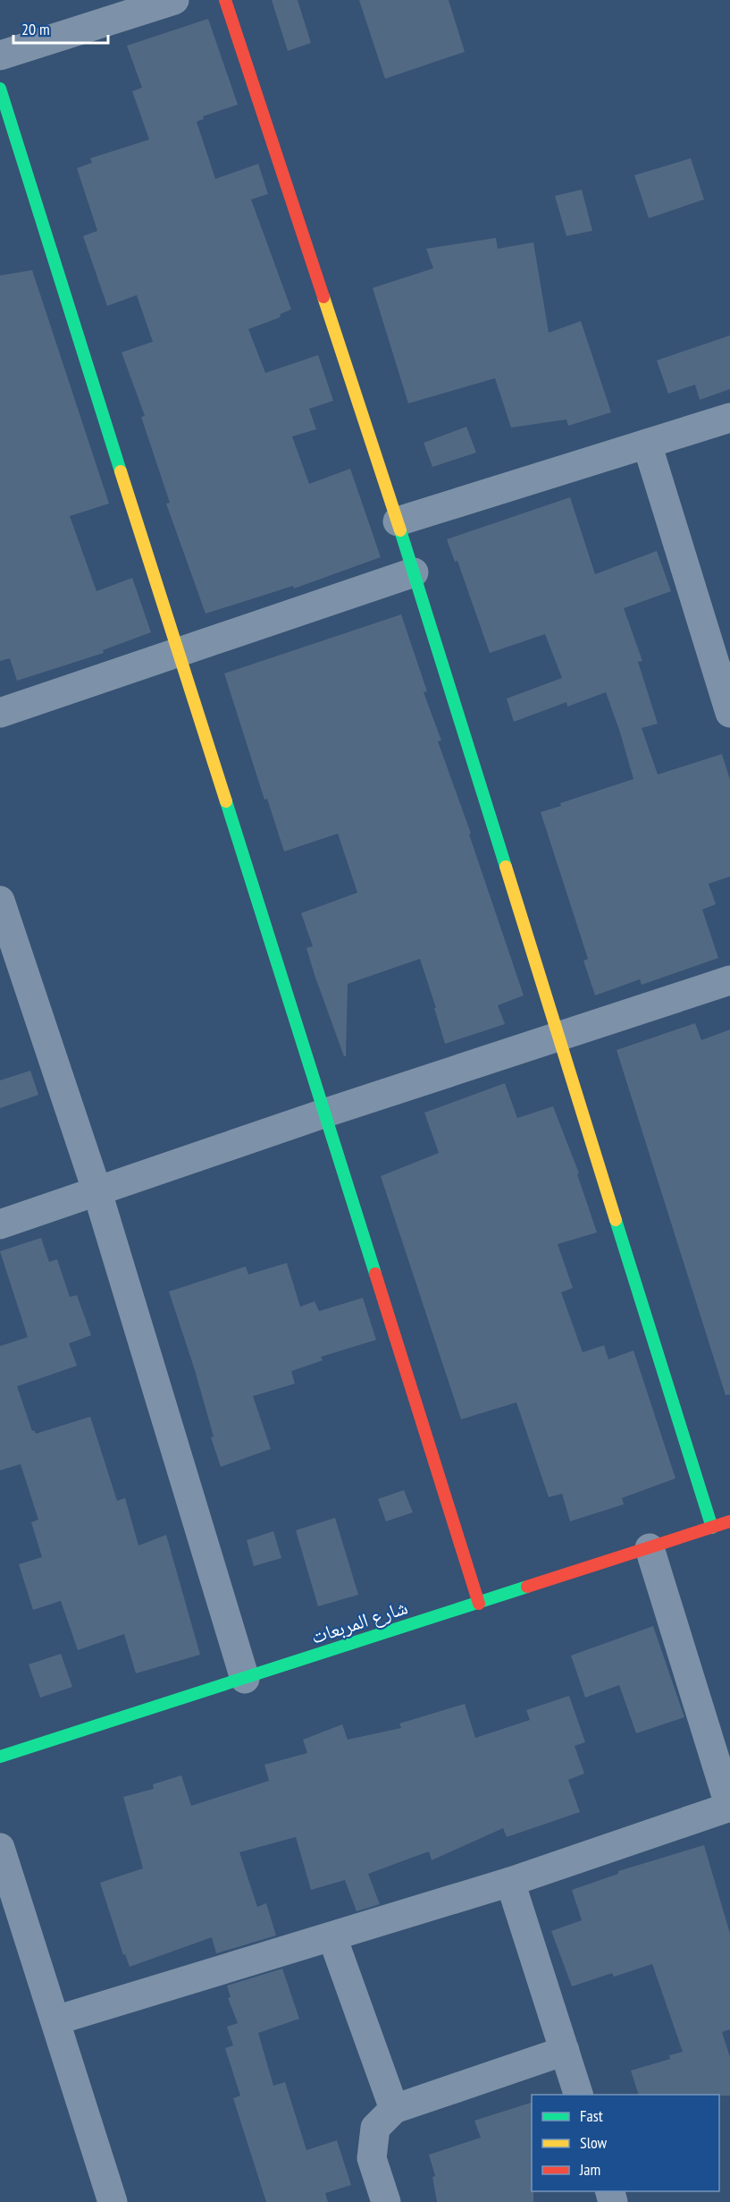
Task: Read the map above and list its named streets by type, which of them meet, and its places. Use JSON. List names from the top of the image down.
{
  "streets": {
    "street": ["شارع المربعات"]
  },
  "legend": ["Fast", "Slow", "Jam"],
  "scale_bar": "20 m"
}
